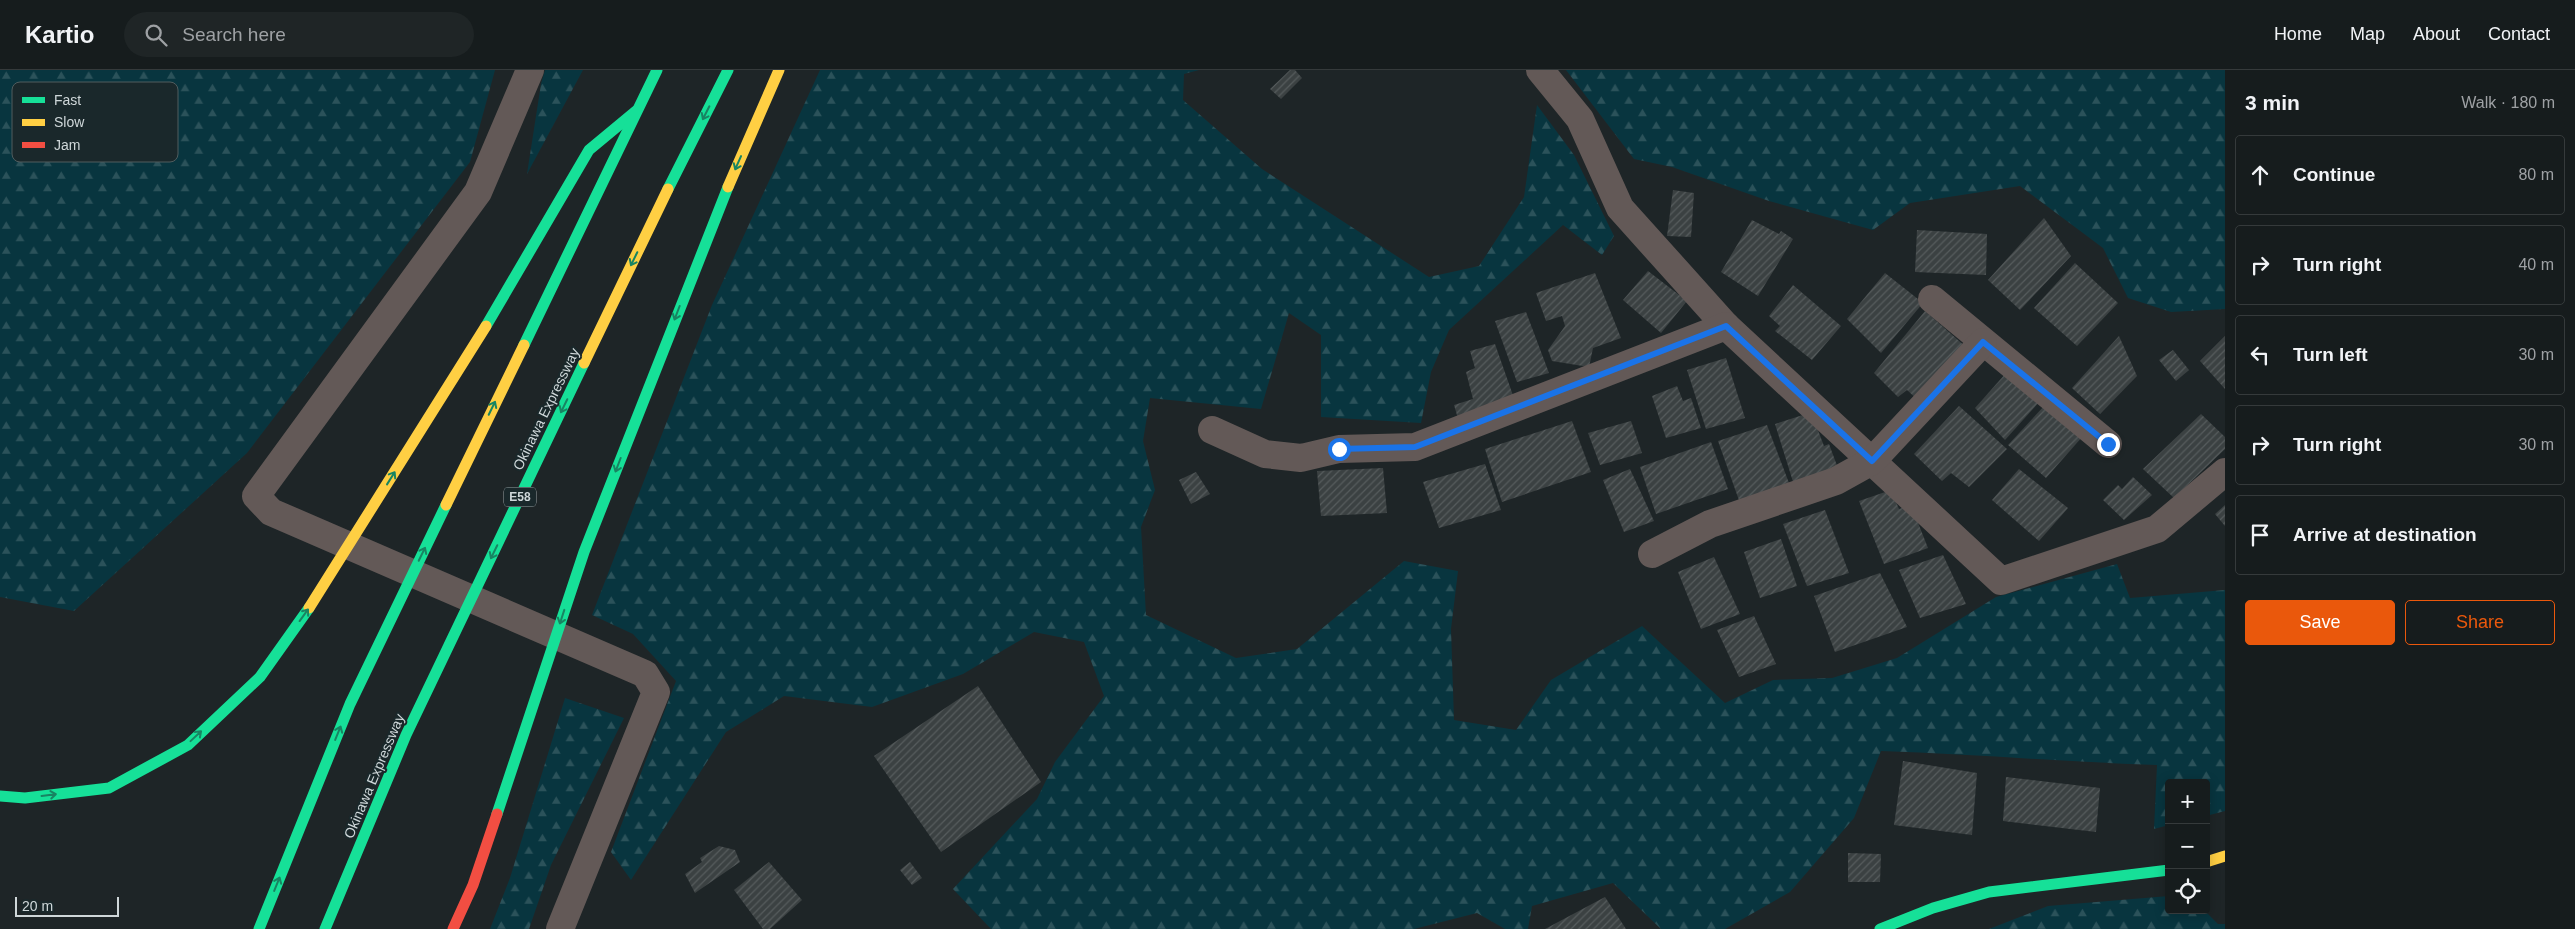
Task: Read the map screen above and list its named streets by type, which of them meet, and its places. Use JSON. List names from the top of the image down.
{
  "streets": {
    "main road": ["Okinawa Expressway", "E58"]
  },
  "legend": ["Fast", "Slow", "Jam"],
  "scale_bar": "20 m",
  "page": {
    "header": "Kartio",
    "search": "Search here",
    "nav": [
      "Home",
      "Map",
      "About",
      "Contact"
    ],
    "heading": ["3 min", "Walk · 180 m"],
    "list": [
      ["Continue", "80 m"],
      ["Turn right", "40 m"],
      ["Turn left", "30 m"],
      ["Turn right", "30 m"],
      "Arrive at destination"
    ],
    "buttons": ["Save", "Share"],
    "map_buttons": ["+", "−"],
    "scale": "20 m"
  }
}
